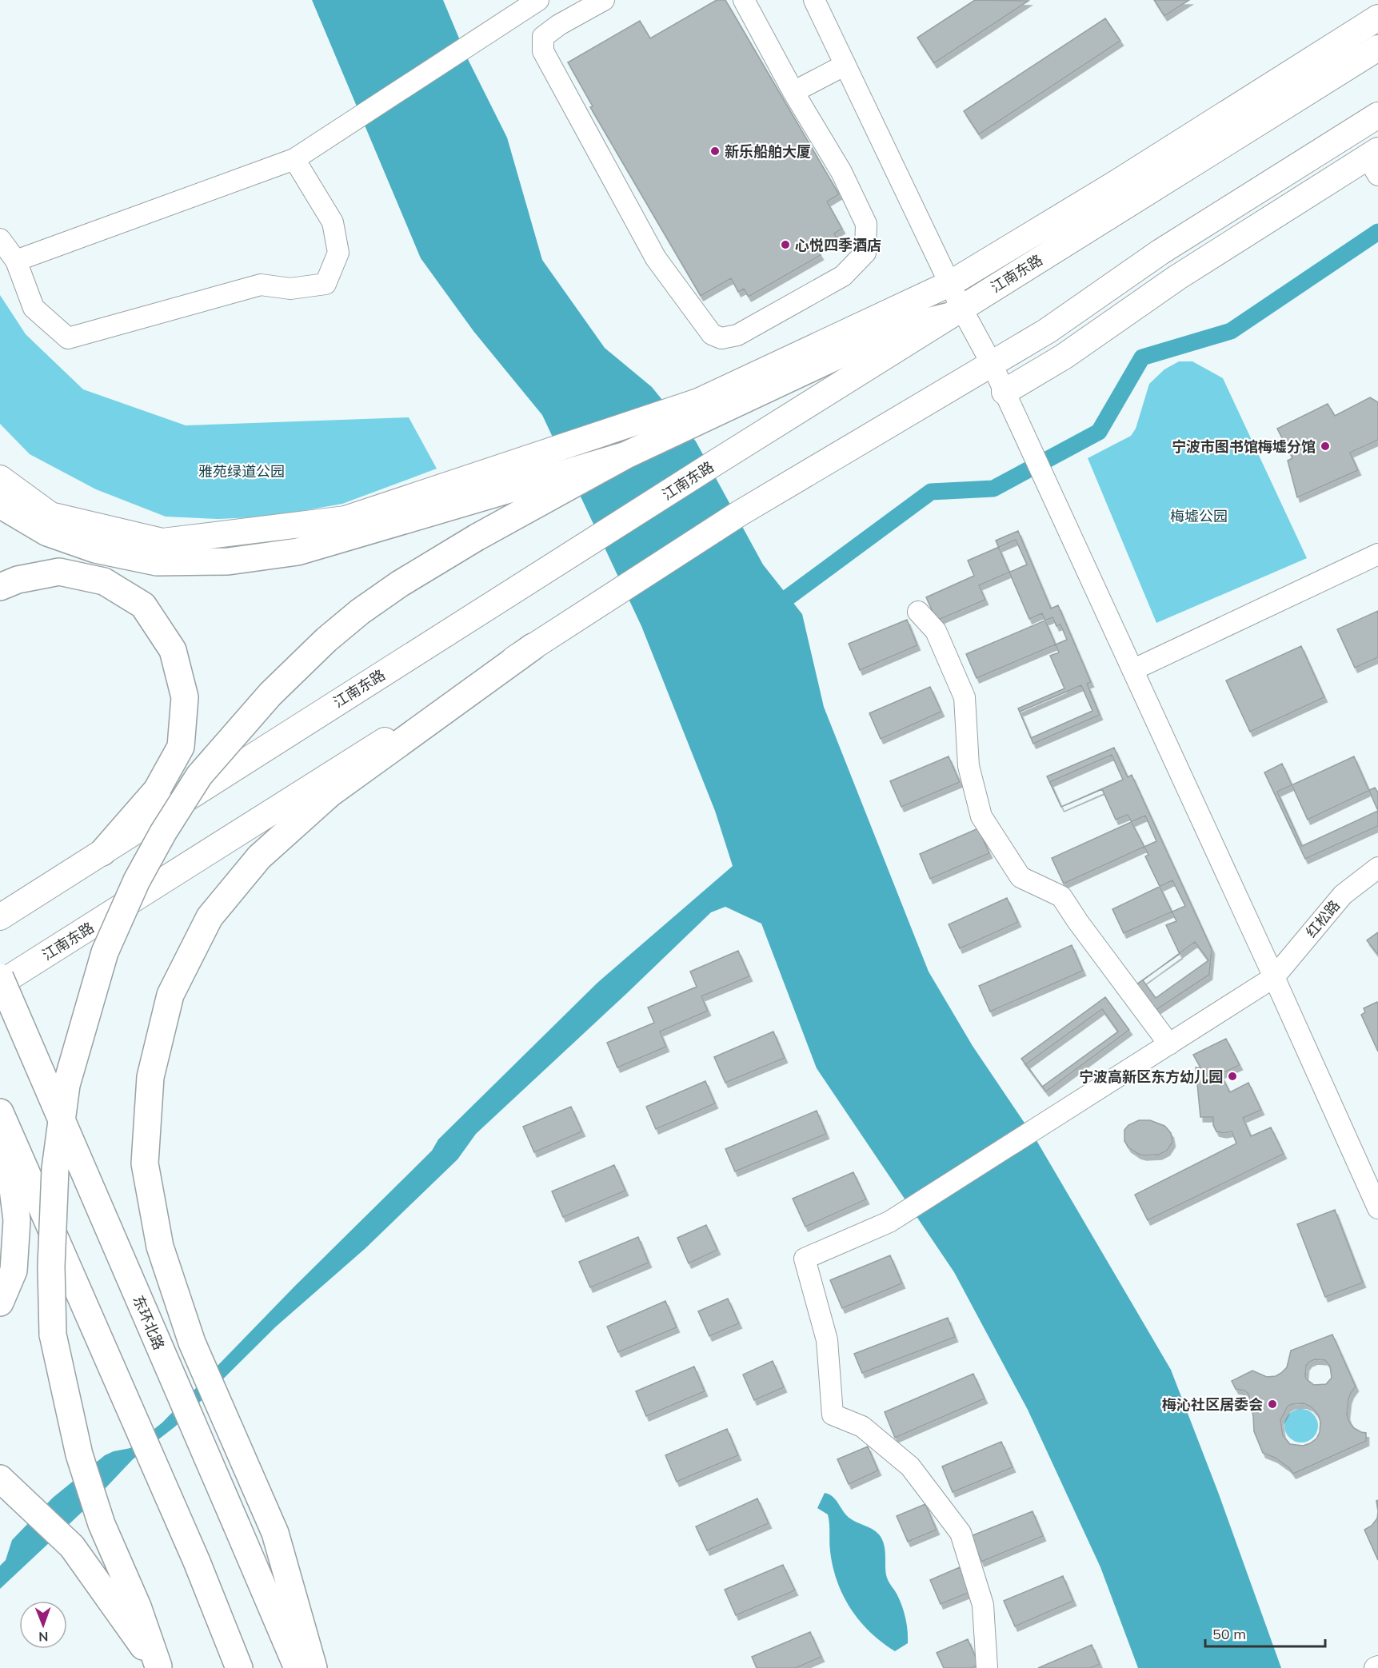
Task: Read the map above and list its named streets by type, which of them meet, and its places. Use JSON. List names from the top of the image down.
{
  "streets": {
    "highway": ["东环北路"],
    "main road": ["江南东路"],
    "street": ["红松路"]
  },
  "parks": ["雅苑绿道公园", "梅墟公园"],
  "places": [
    "新乐船舶大厦",
    "心悦四季酒店",
    "宁波市图书馆梅墟分馆",
    "宁波高新区东方幼儿园",
    "梅沁社区居委会"
  ],
  "scale_bar": "50 m",
  "north": "bottom"
}
